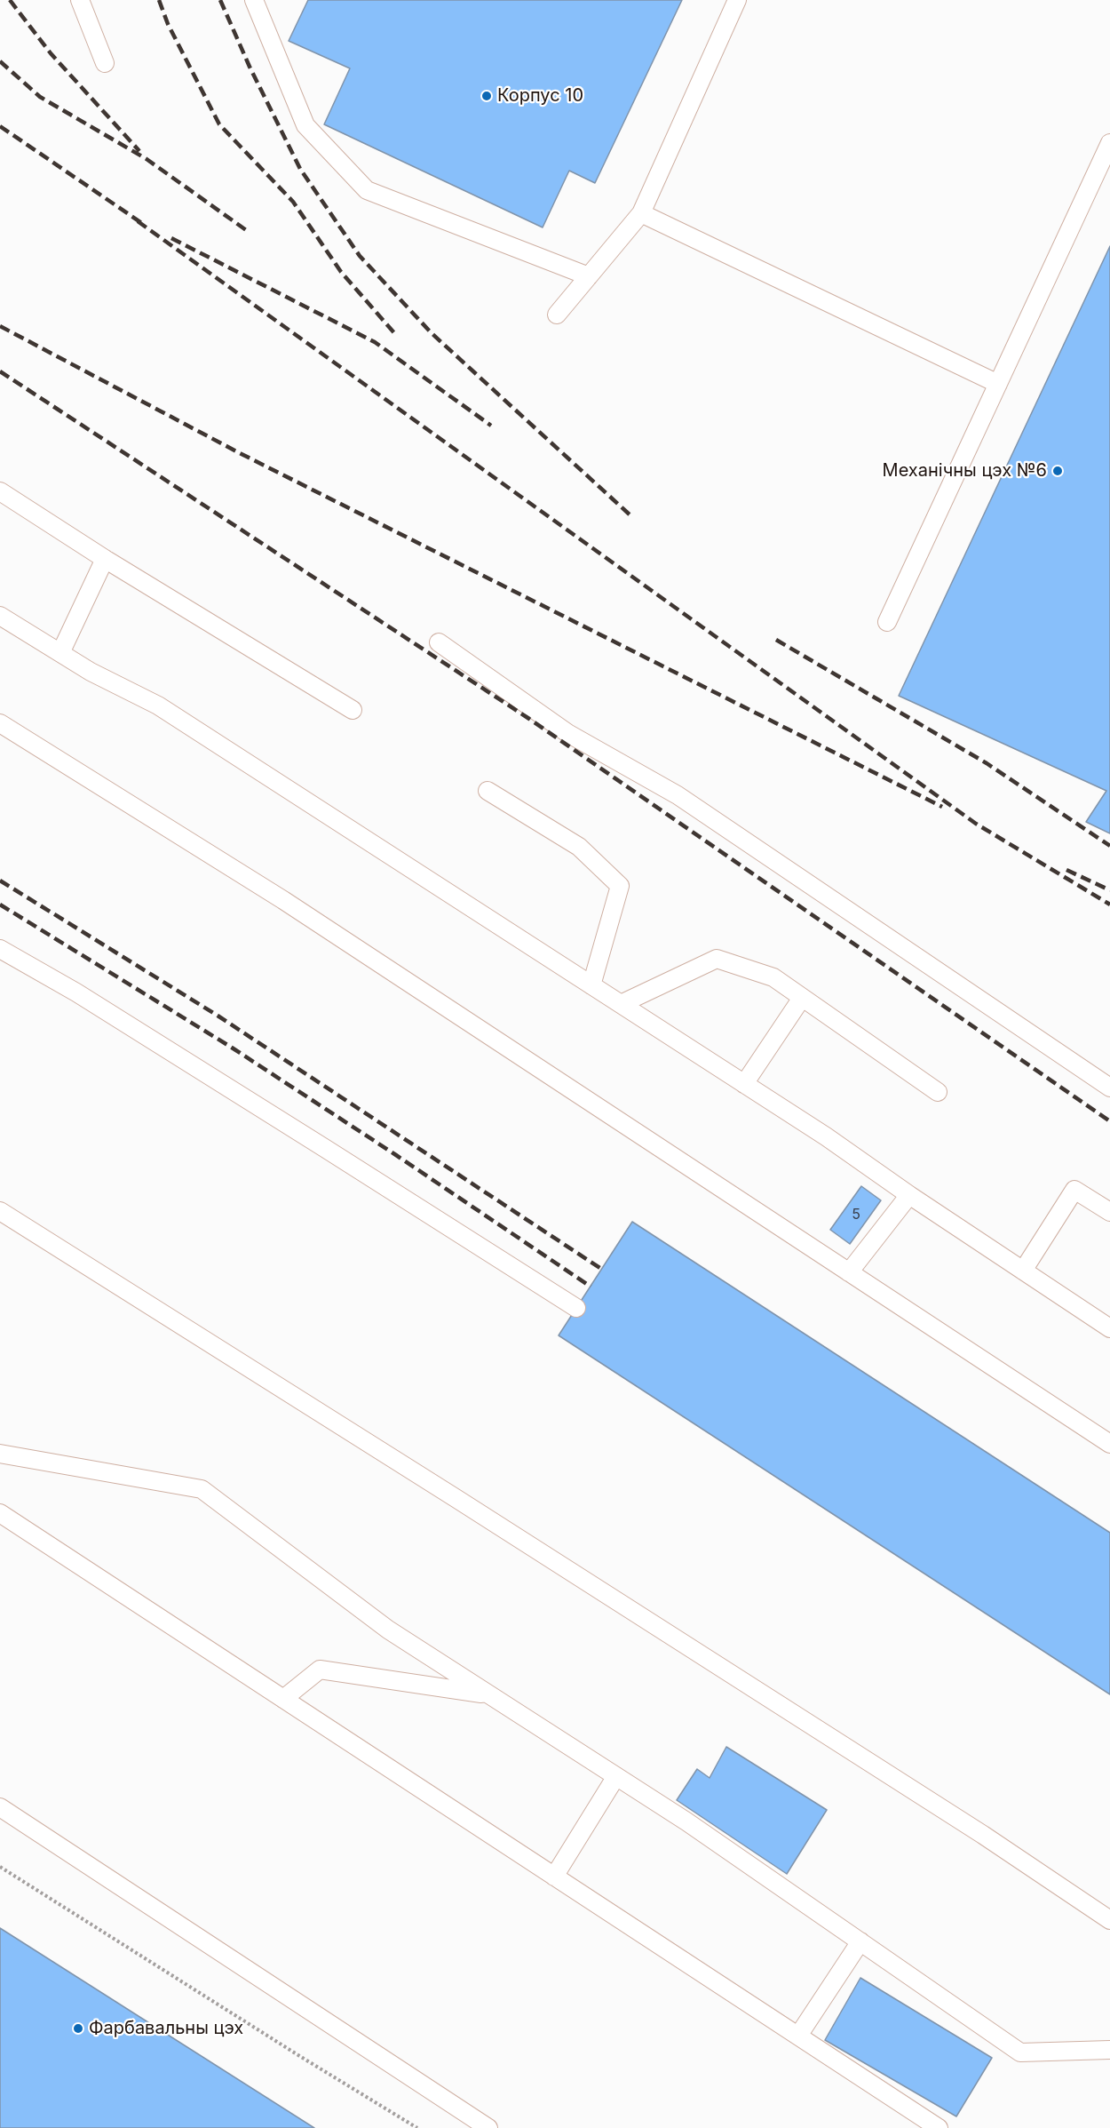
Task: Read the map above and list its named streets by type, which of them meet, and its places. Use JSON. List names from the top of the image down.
{
  "places": ["Корпус 10", "Механічны цэх №6", "Фарбавальны цэх"],
  "house_numbers": ["5"]
}
